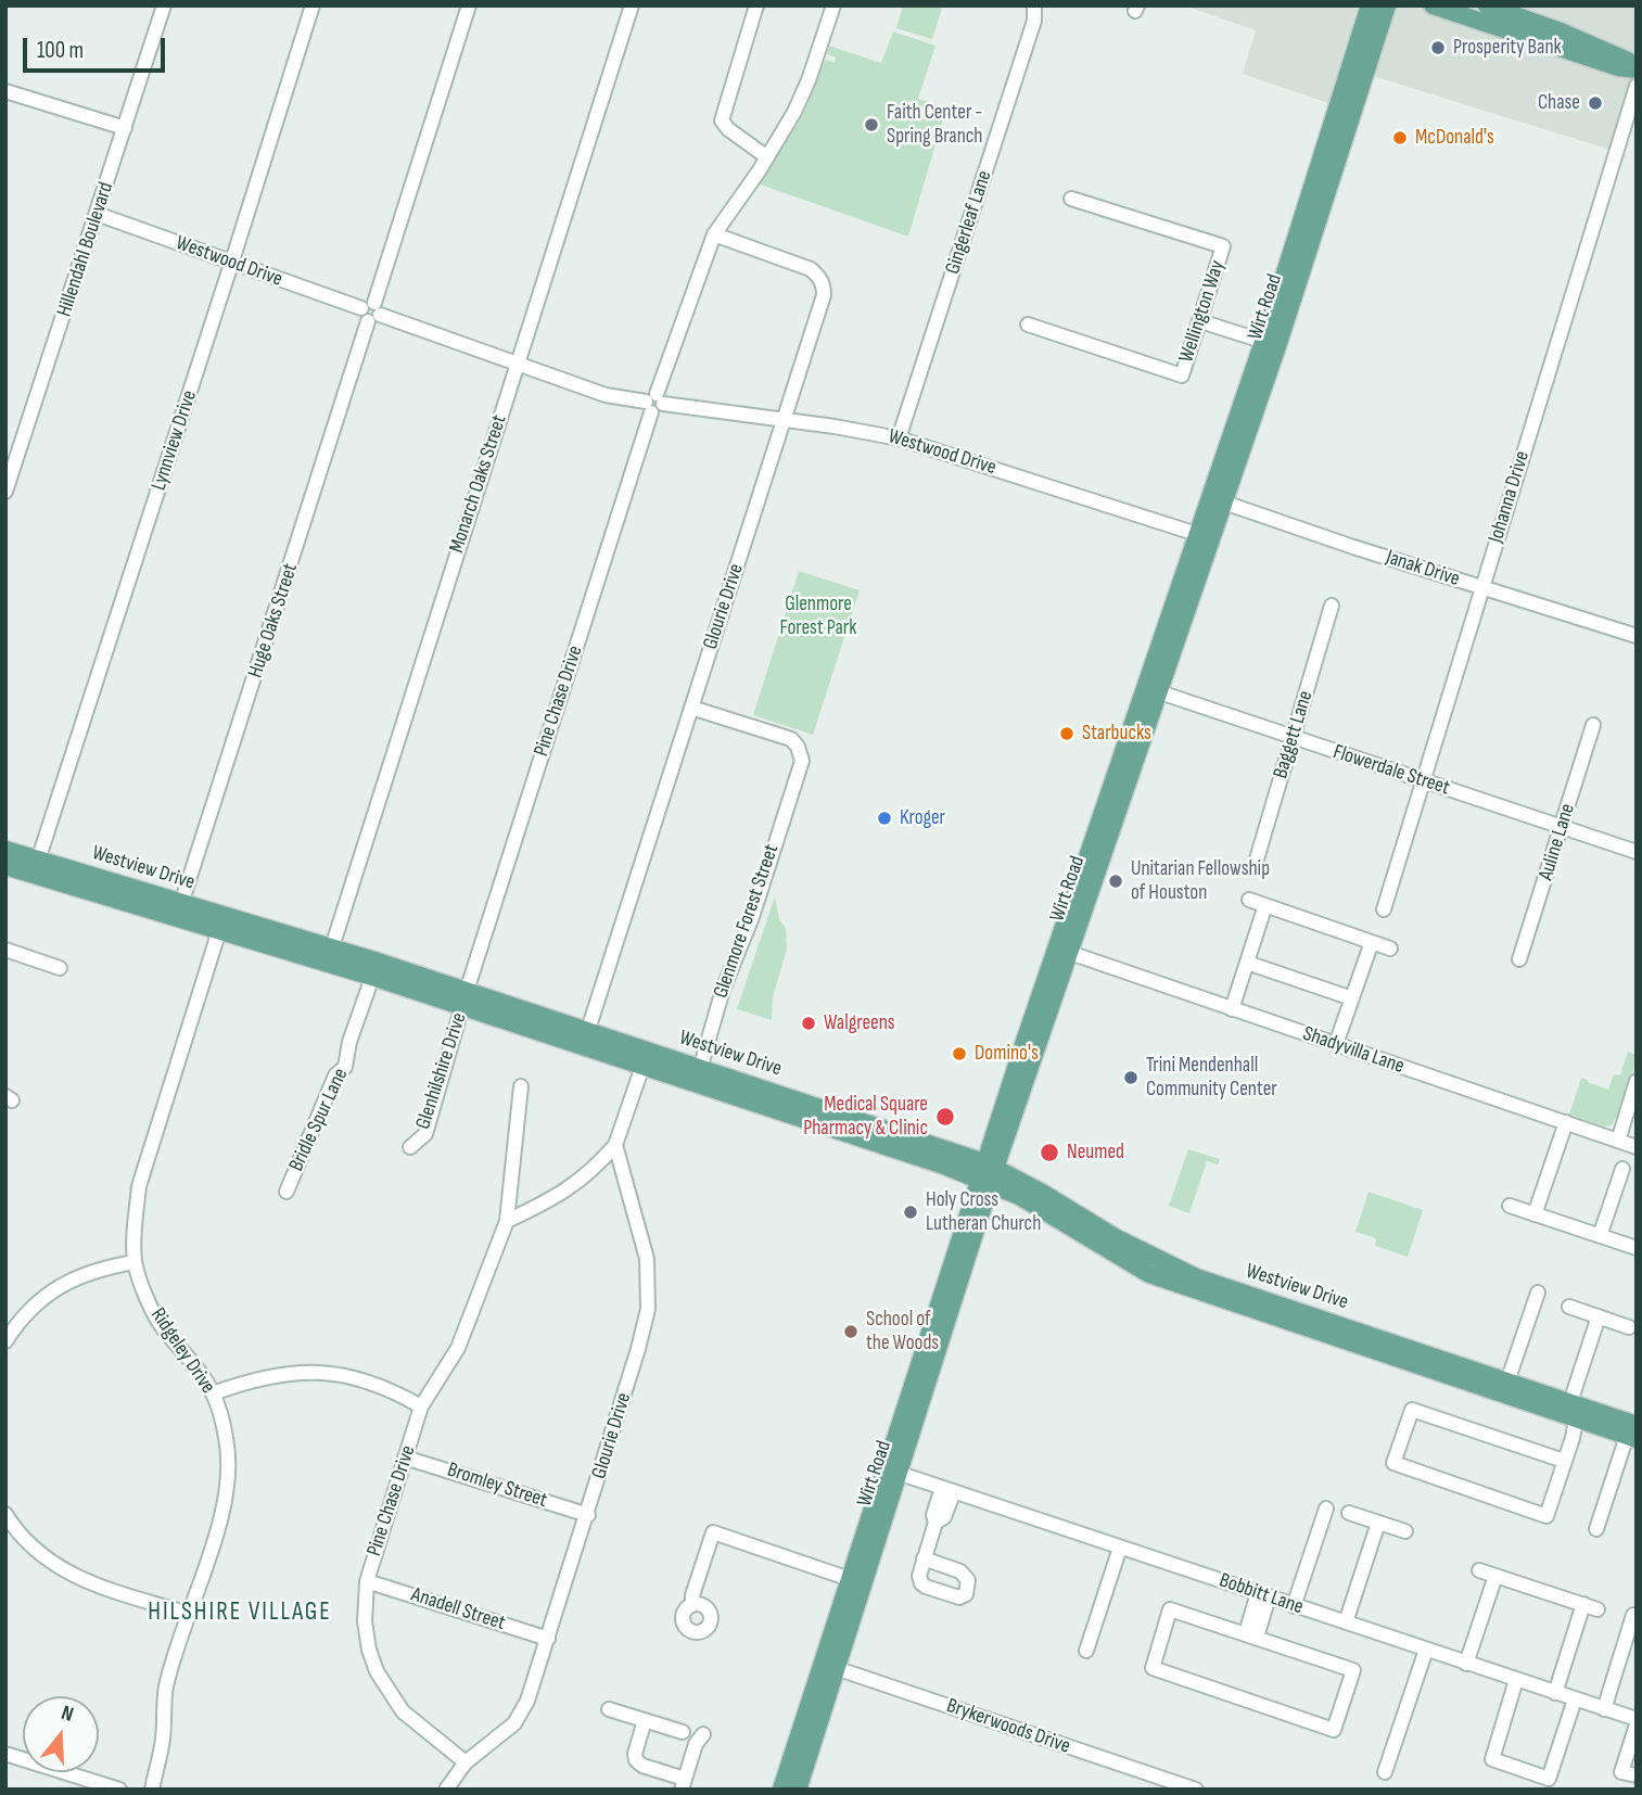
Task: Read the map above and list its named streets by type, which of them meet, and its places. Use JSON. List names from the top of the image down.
{
  "streets": {
    "main road": ["Wirt Road", "Westview Drive"],
    "street": [
      "Gingerleaf Lane",
      "Hillendahl Boulevard",
      "Westwood Drive",
      "Wellington Way",
      "Lynnview Drive",
      "Monarch Oaks Street",
      "Johanna Drive",
      "Janak Drive",
      "Glourie Drive",
      "Huge Oaks Street",
      "Pine Chase Drive",
      "Baggett Lane",
      "Flowerdale Street",
      "Auline Lane",
      "Glenmore Forest Street",
      "Shadyvilla Lane",
      "Glenhilshire Drive",
      "Bridle Spur Lane",
      "Ridgeley Drive",
      "Bromley Street",
      "Bobbitt Lane",
      "Anadell Street",
      "Brykerwoods Drive"
    ]
  },
  "crossings": [
    ["Gingerleaf Lane", "Westwood Drive"],
    ["Hillendahl Boulevard", "Westwood Drive"],
    ["Westwood Drive", "Wirt Road"],
    ["Westwood Drive", "Lynnview Drive"],
    ["Westwood Drive", "Monarch Oaks Street"],
    ["Westwood Drive", "Glourie Drive"],
    ["Westwood Drive", "Huge Oaks Street"],
    ["Westwood Drive", "Pine Chase Drive"],
    ["Wirt Road", "Janak Drive"],
    ["Wirt Road", "Flowerdale Street"],
    ["Wirt Road", "Westview Drive"],
    ["Wirt Road", "Shadyvilla Lane"],
    ["Wirt Road", "Bobbitt Lane"],
    ["Wirt Road", "Brykerwoods Drive"],
    ["Lynnview Drive", "Westview Drive"],
    ["Monarch Oaks Street", "Westview Drive"],
    ["Johanna Drive", "Janak Drive"],
    ["Johanna Drive", "Flowerdale Street"],
    ["Glourie Drive", "Pine Chase Drive"],
    ["Glourie Drive", "Westview Drive"],
    ["Glourie Drive", "Glenmore Forest Street"],
    ["Glourie Drive", "Bromley Street"],
    ["Glourie Drive", "Anadell Street"],
    ["Huge Oaks Street", "Westview Drive"],
    ["Pine Chase Drive", "Westview Drive"],
    ["Pine Chase Drive", "Glenhilshire Drive"],
    ["Pine Chase Drive", "Bromley Street"],
    ["Pine Chase Drive", "Anadell Street"],
    ["Baggett Lane", "Flowerdale Street"],
    ["Flowerdale Street", "Auline Lane"],
    ["Westview Drive", "Glenmore Forest Street"],
    ["Westview Drive", "Glenhilshire Drive"],
    ["Westview Drive", "Bridle Spur Lane"],
    ["Westview Drive", "Ridgeley Drive"]
  ],
  "districts": ["HILSHIRE VILLAGE"],
  "parks": ["Glenmore Forest Park"],
  "places": [
    "Prosperity Bank",
    "Chase",
    "Faith Center - Spring Branch",
    "McDonald's",
    "Starbucks",
    "Kroger",
    "Unitarian Fellowship of Houston",
    "Walgreens",
    "Domino's",
    "Trini Mendenhall Community Center",
    "Medical Square Pharmacy & Clinic",
    "Neumed",
    "Holy Cross Lutheran Church",
    "School of the Woods"
  ],
  "scale_bar": "100 m",
  "north": "top"
}
